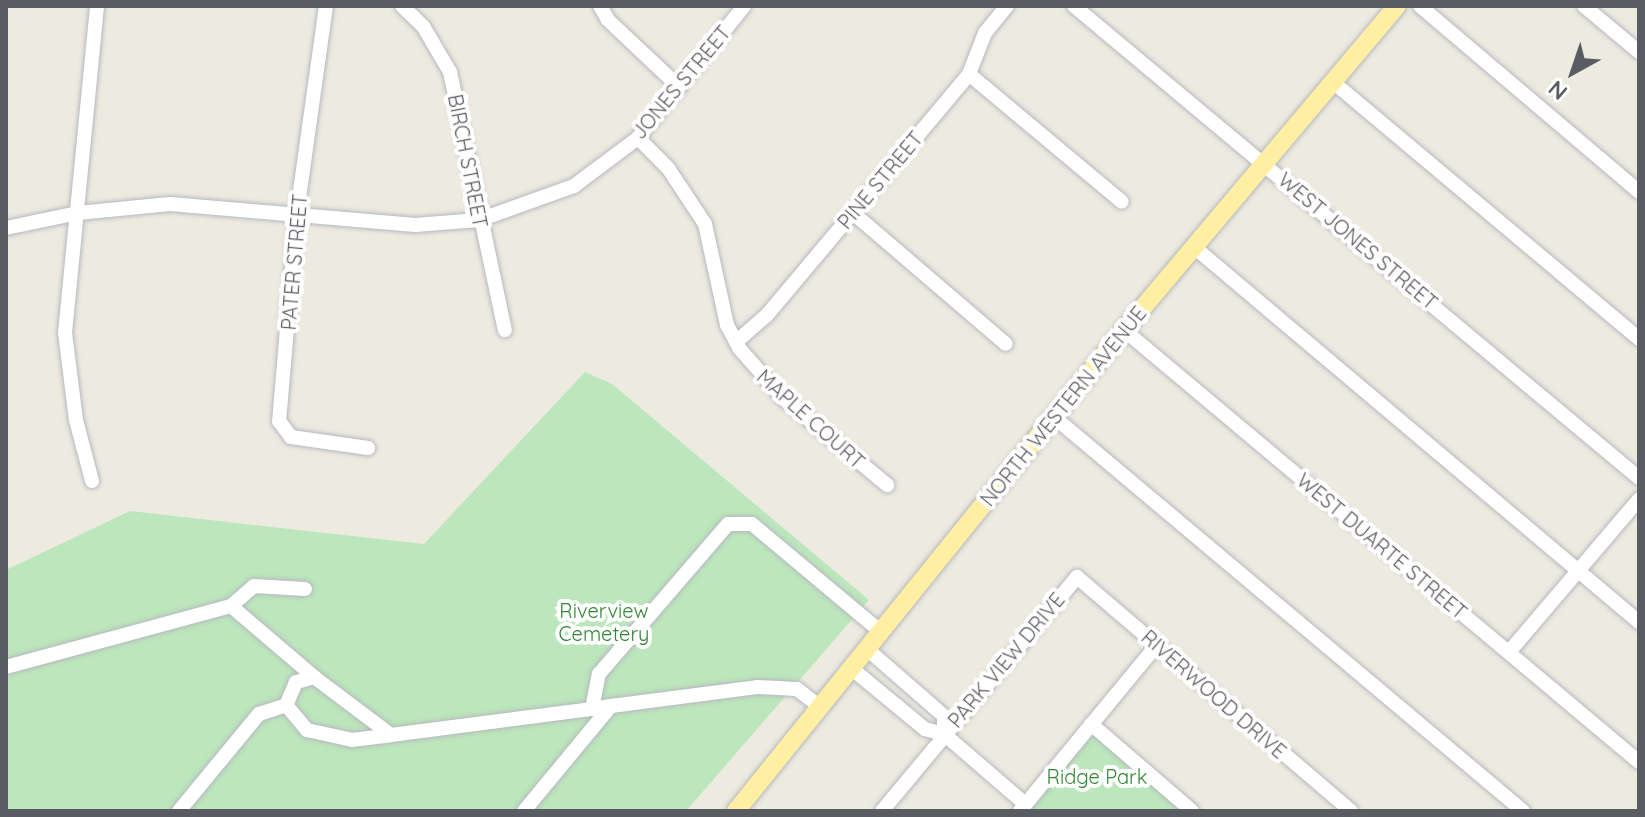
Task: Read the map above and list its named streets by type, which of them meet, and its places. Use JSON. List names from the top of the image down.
{
  "streets": {
    "main road": ["NORTH WESTERN AVENUE"],
    "street": [
      "JONES STREET",
      "BIRCH STREET",
      "PINE STREET",
      "WEST JONES STREET",
      "PATER STREET",
      "MAPLE COURT",
      "WEST DUARTE STREET",
      "PARK VIEW DRIVE",
      "RIVERWOOD DRIVE"
    ]
  },
  "crossings": [
    ["JONES STREET", "BIRCH STREET"],
    ["JONES STREET", "PATER STREET"],
    ["JONES STREET", "MAPLE COURT"],
    ["PINE STREET", "MAPLE COURT"],
    ["WEST JONES STREET", "NORTH WESTERN AVENUE"],
    ["NORTH WESTERN AVENUE", "WEST DUARTE STREET"],
    ["PARK VIEW DRIVE", "RIVERWOOD DRIVE"]
  ],
  "parks": ["Riverview Cemetery", "Ridge Park"],
  "north": "bottom left"
}
